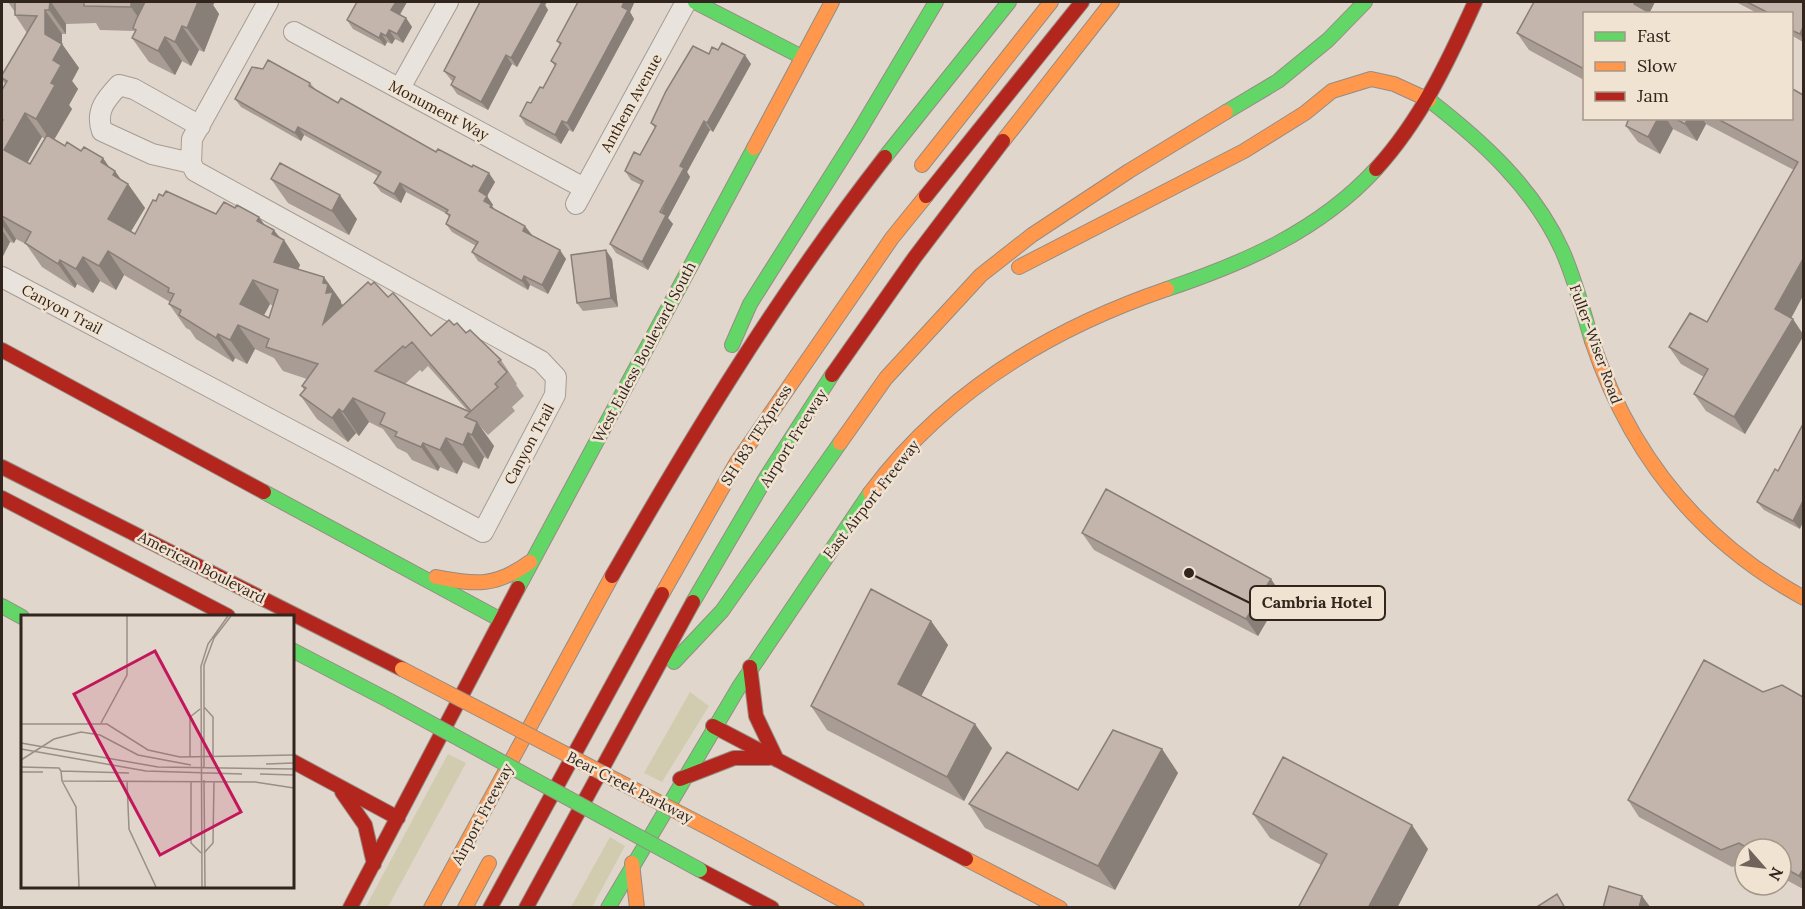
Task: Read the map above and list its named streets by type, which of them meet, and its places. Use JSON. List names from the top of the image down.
{
  "streets": {
    "main road": [
      "Fuller-Wiser Road",
      "West Euless Boulevard South",
      "SH 183 TEXpress",
      "Airport Freeway",
      "East Airport Freeway",
      "American Boulevard",
      "Bear Creek Parkway"
    ],
    "street": ["Anthem Avenue", "Monument Way", "Canyon Trail"]
  },
  "crossings": [
    ["Anthem Avenue", "Monument Way"],
    ["Fuller-Wiser Road", "East Airport Freeway"],
    ["American Boulevard", "Bear Creek Parkway"]
  ],
  "places": ["Cambria Hotel"],
  "legend": ["Fast", "Slow", "Jam"],
  "north": "bottom right"
}
